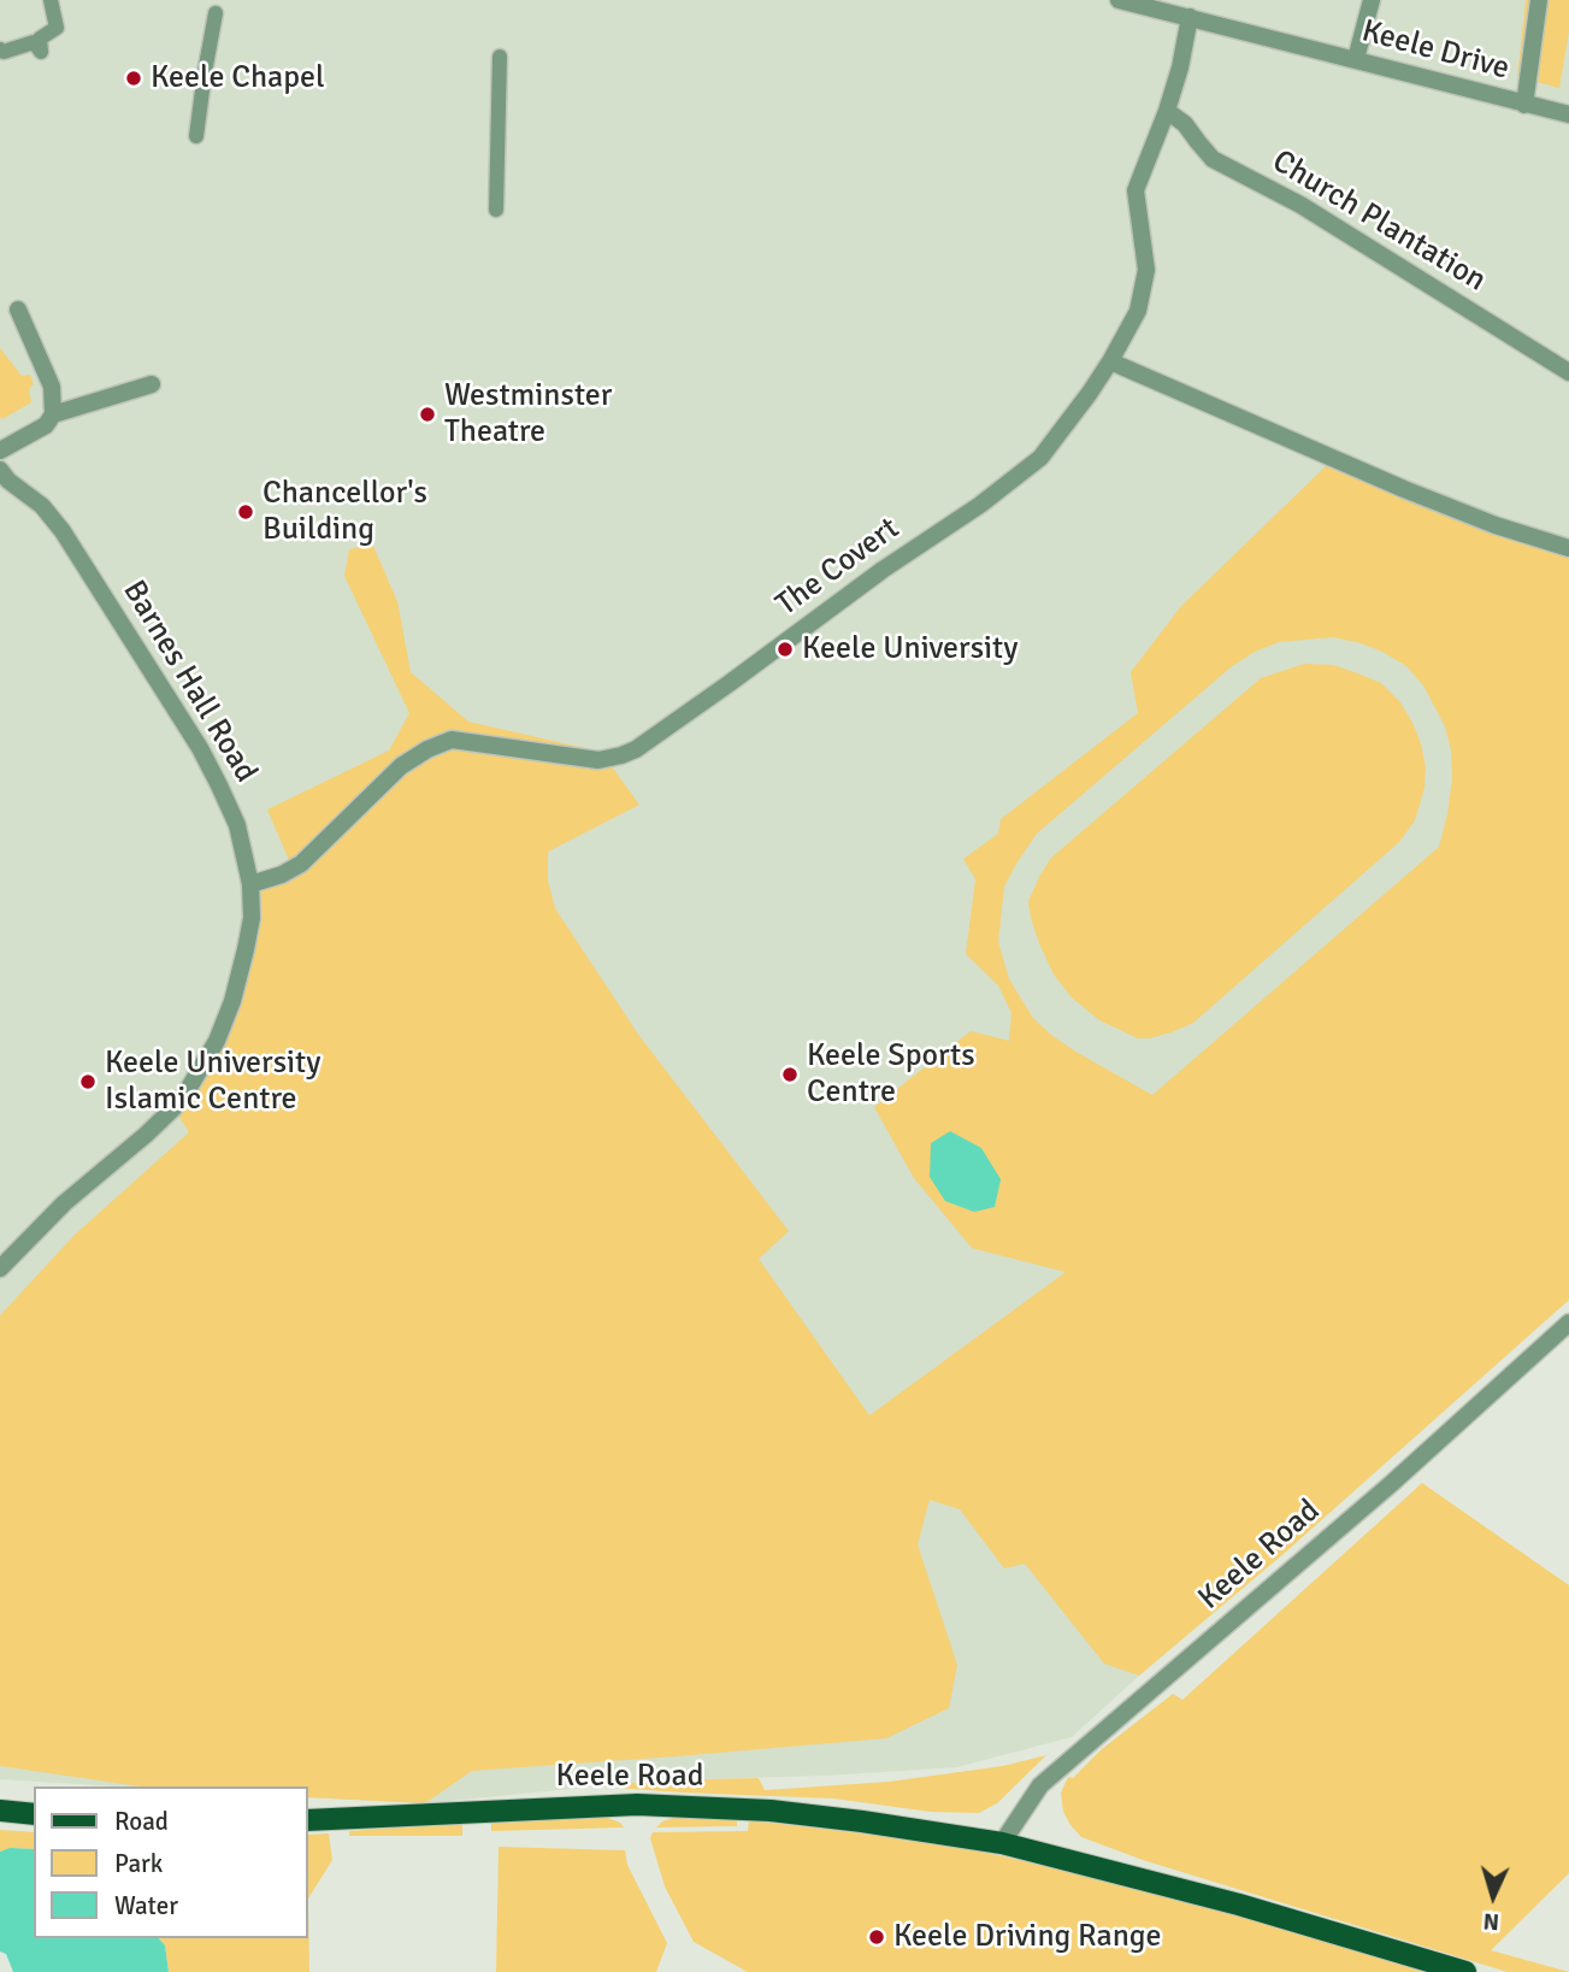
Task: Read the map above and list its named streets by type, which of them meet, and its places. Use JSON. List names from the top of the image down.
{
  "streets": {
    "main road": ["Keele Road"],
    "street": [
      "Keele Drive",
      "Church Plantation",
      "The Covert",
      "Barnes Hall Road"
    ]
  },
  "crossings": [
    ["Keele Drive", "The Covert"],
    ["Church Plantation", "The Covert"],
    ["The Covert", "Barnes Hall Road"]
  ],
  "places": [
    "Keele Chapel",
    "Westminster Theatre",
    "Chancellor's Building",
    "Keele University",
    "Keele Sports Centre",
    "Keele University Islamic Centre",
    "Keele Driving Range"
  ],
  "legend": ["Road", "Park", "Water"],
  "north": "bottom"
}
